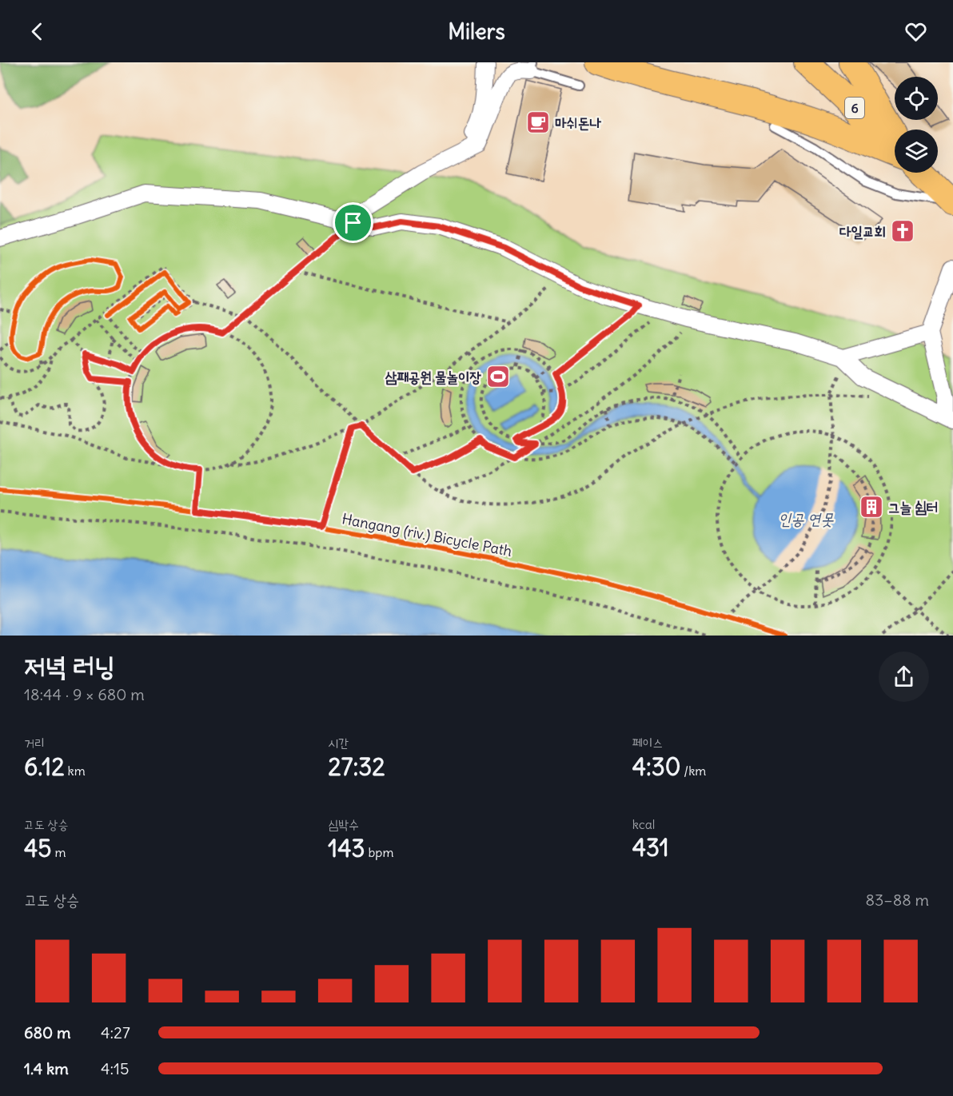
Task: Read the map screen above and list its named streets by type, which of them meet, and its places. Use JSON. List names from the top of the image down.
{
  "streets": {
    "main road": ["6"],
    "cycle path": ["Hangang (riv.) Bicycle Path"]
  },
  "water": ["인공 연못"],
  "places": {
    "cafe": ["마쉬돈나"],
    "church": ["다일교회"],
    "sports": ["삼패공원 물놀이장"],
    "building": ["그늘 쉼터"]
  },
  "page": {
    "header": "Milers",
    "heading": ["저녁 러닝", "18:44 · 9 × 680 m"],
    "stats": [
      ["거리", "6.12 km"],
      ["시간", "27:32"],
      ["페이스", "4:30 /km"],
      ["고도 상승", "45 m"],
      ["심박수", "143 bpm"],
      ["kcal", "431"]
    ],
    "chart": ["고도 상승", "83–88 m"],
    "list": [
      {
        "name": "680 m",
        "note": "4:27"
      },
      {
        "name": "1.4 km",
        "note": "4:15"
      }
    ]
  }
}
